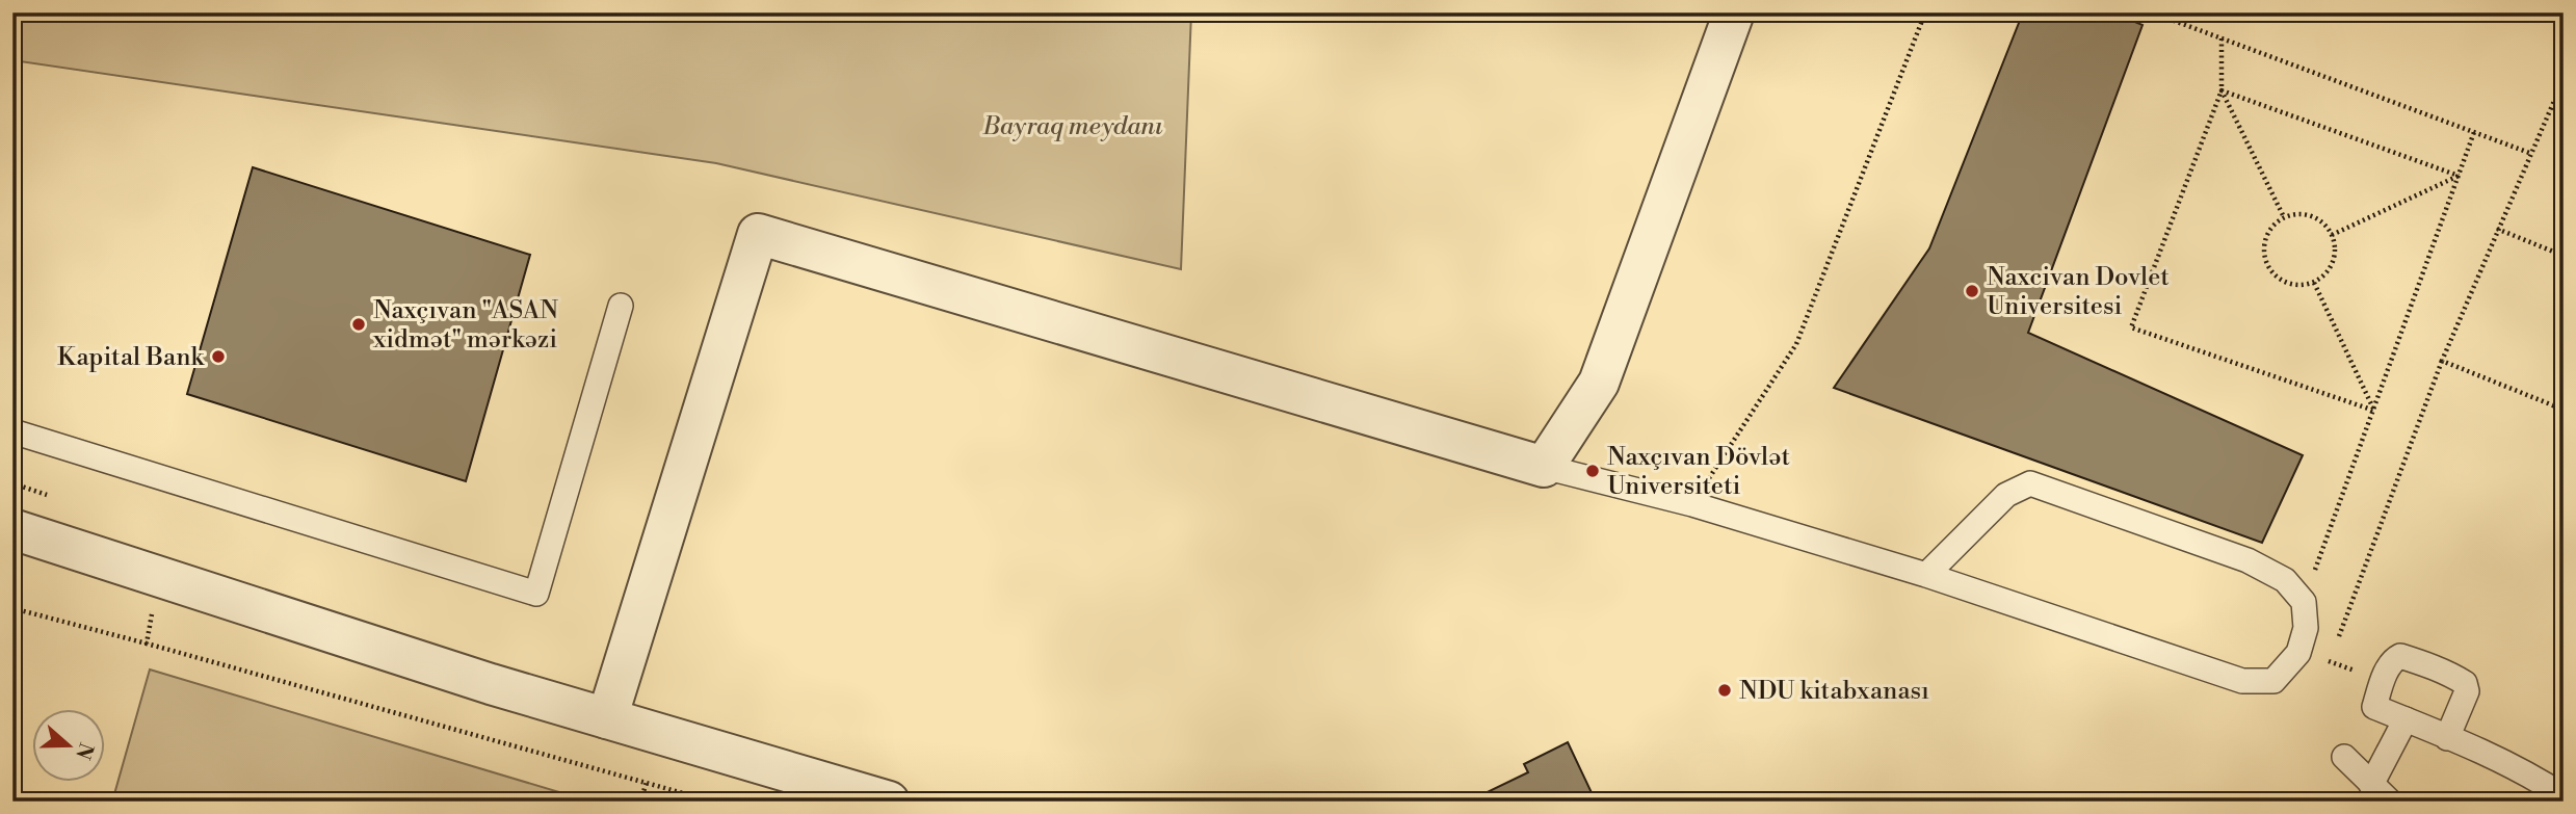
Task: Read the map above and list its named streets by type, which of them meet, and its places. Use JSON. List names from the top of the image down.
{
  "parks": ["Bayraq meydanı"],
  "places": [
    "Naxcivan Dovlet Universitesi",
    "Naxçıvan \"ASAN xidmət\" mərkəzi",
    "Kapital Bank",
    "Naxçıvan Dövlət Universiteti",
    "NDU kitabxanası"
  ],
  "north": "right"
}
